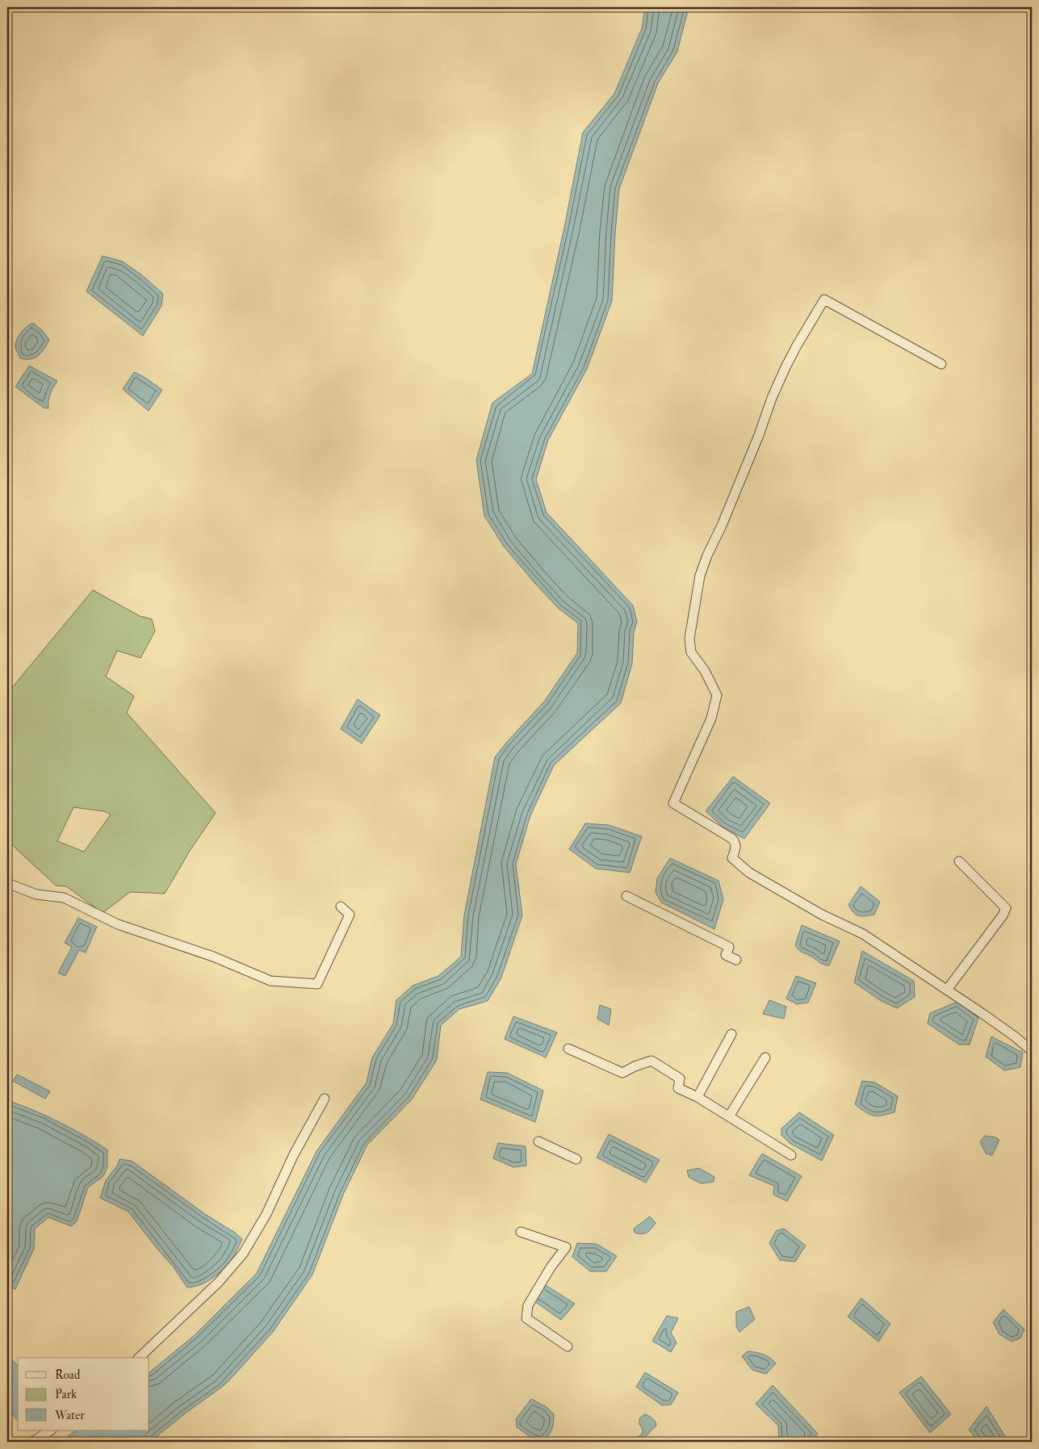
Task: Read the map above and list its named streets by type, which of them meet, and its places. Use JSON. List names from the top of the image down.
{
  "legend": ["Road", "Park", "Water"]
}
